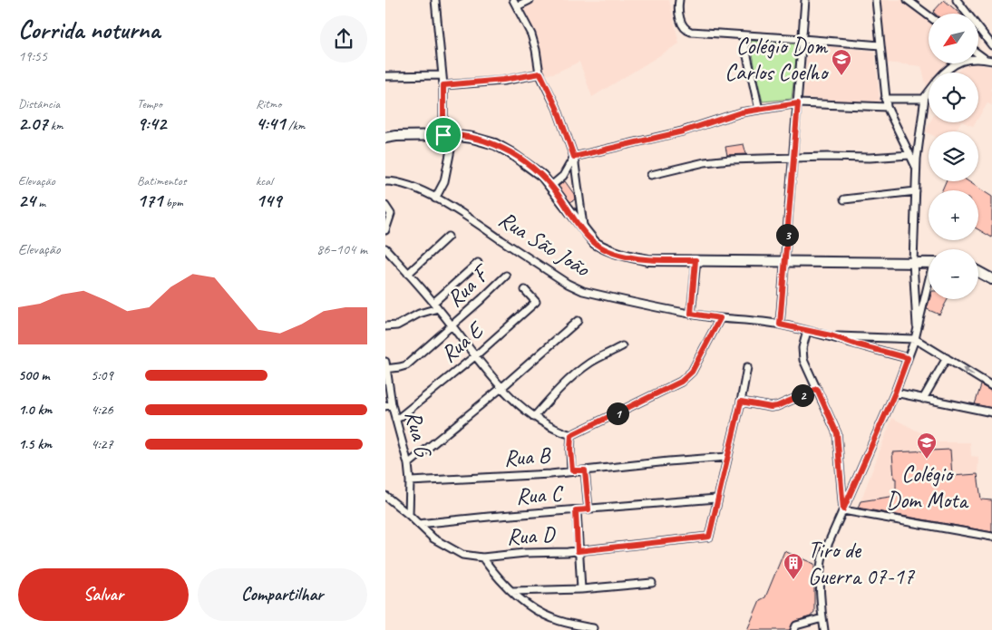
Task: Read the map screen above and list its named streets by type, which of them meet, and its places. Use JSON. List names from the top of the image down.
{
  "streets": {
    "street": [
      "Rua São João",
      "Rua F",
      "Rua E",
      "Rua G",
      "Rua B",
      "Rua C",
      "Rua D"
    ]
  },
  "crossings": [
    ["Rua F", "Rua G"],
    ["Rua E", "Rua G"],
    ["Rua G", "Rua B"],
    ["Rua C", "Rua D"]
  ],
  "places": {
    "school or university": ["Colégio Dom Carlos Coelho", "Colégio Dom Mota"],
    "building": ["Tiro de Guerra 07-17"]
  },
  "north": "bottom left",
  "page": {
    "heading": ["Corrida noturna", "19:55"],
    "map_buttons": ["+", "−"],
    "stats": [
      ["Distância", "2.07 km"],
      ["Tempo", "9:42"],
      ["Ritmo", "4:41 /km"],
      ["Elevação", "24 m"],
      ["Batimentos", "171 bpm"],
      ["kcal", "149"]
    ],
    "pins": ["3", "2", "1"],
    "chart": ["Elevação", "86–104 m"],
    "list": [
      {
        "name": "500 m",
        "note": "5:09"
      },
      {
        "name": "1.0 km",
        "note": "4:26"
      },
      {
        "name": "1.5 km",
        "note": "4:27"
      }
    ],
    "buttons": ["Salvar", "Compartilhar"]
  }
}
